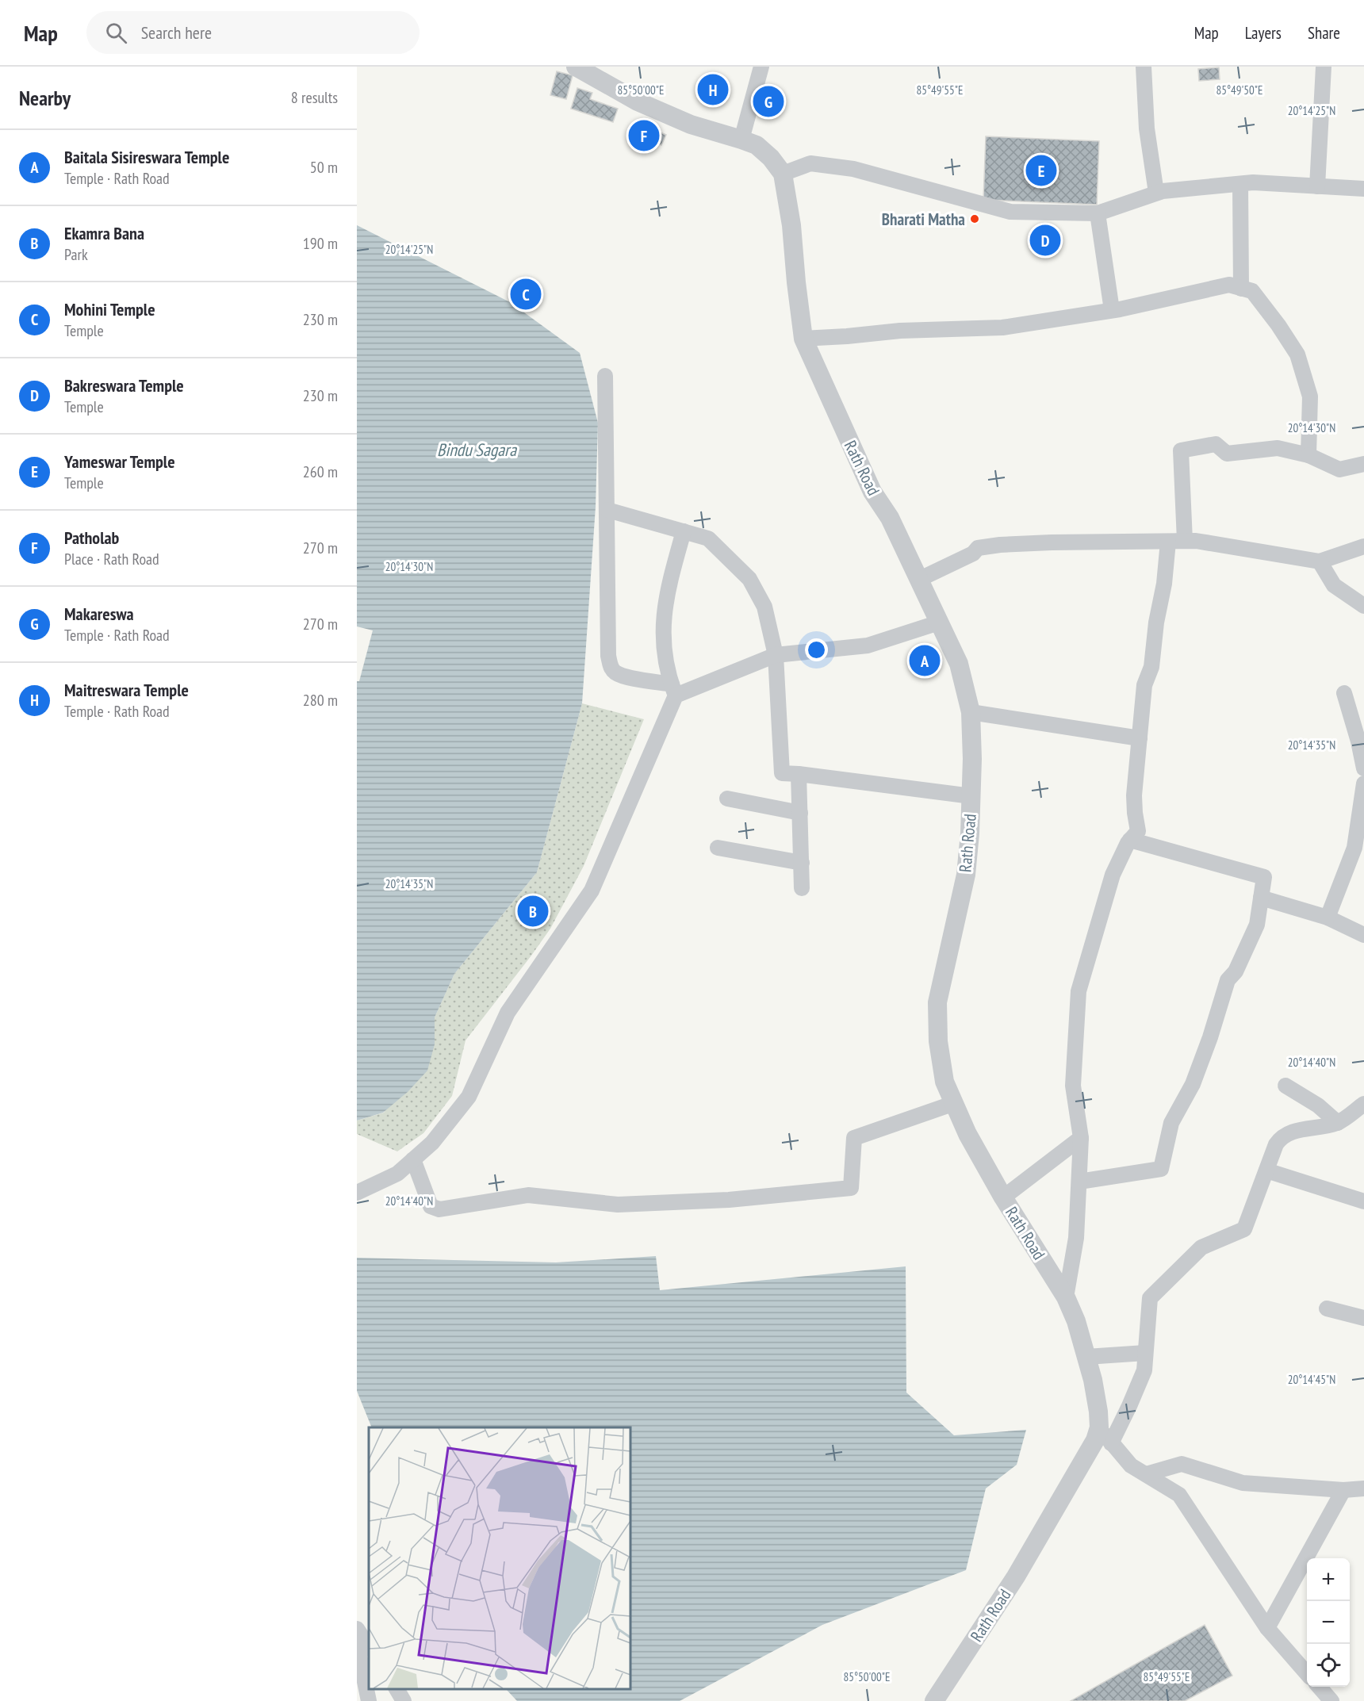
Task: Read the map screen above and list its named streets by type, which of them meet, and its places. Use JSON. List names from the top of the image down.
{
  "streets": {
    "street": ["Rath Road"]
  },
  "water": ["Bindu Sagara"],
  "places": ["Bharati Matha"],
  "page": {
    "header": "Map",
    "search": "Search here",
    "nav": ["Map", "Layers", "Share"],
    "heading": ["Nearby", "8 results"],
    "pins": [
      "H",
      "G",
      "F",
      "E",
      "D",
      "C",
      "A",
      "B"
    ],
    "list": [
      {
        "mark": "A",
        "name": "Baitala Sisireswara Temple",
        "note": "Temple · Rath Road",
        "value": "50 m"
      },
      {
        "mark": "B",
        "name": "Ekamra Bana",
        "note": "Park",
        "value": "190 m"
      },
      {
        "mark": "C",
        "name": "Mohini Temple",
        "note": "Temple",
        "value": "230 m"
      },
      {
        "mark": "D",
        "name": "Bakreswara Temple",
        "note": "Temple",
        "value": "230 m"
      },
      {
        "mark": "E",
        "name": "Yameswar Temple",
        "note": "Temple",
        "value": "260 m"
      },
      {
        "mark": "F",
        "name": "Patholab",
        "note": "Place · Rath Road",
        "value": "270 m"
      },
      {
        "mark": "G",
        "name": "Makareswa",
        "note": "Temple · Rath Road",
        "value": "270 m"
      },
      {
        "mark": "H",
        "name": "Maitreswara Temple",
        "note": "Temple · Rath Road",
        "value": "280 m"
      }
    ],
    "map_buttons": ["+", "−"]
  },
  "coordinates": [
    "85°50'00\"E",
    "85°49'55\"E",
    "85°49'50\"E",
    "20°14'25\"N",
    "20°14'30\"N",
    "20°14'35\"N",
    "20°14'40\"N",
    "20°14'45\"N"
  ]
}
